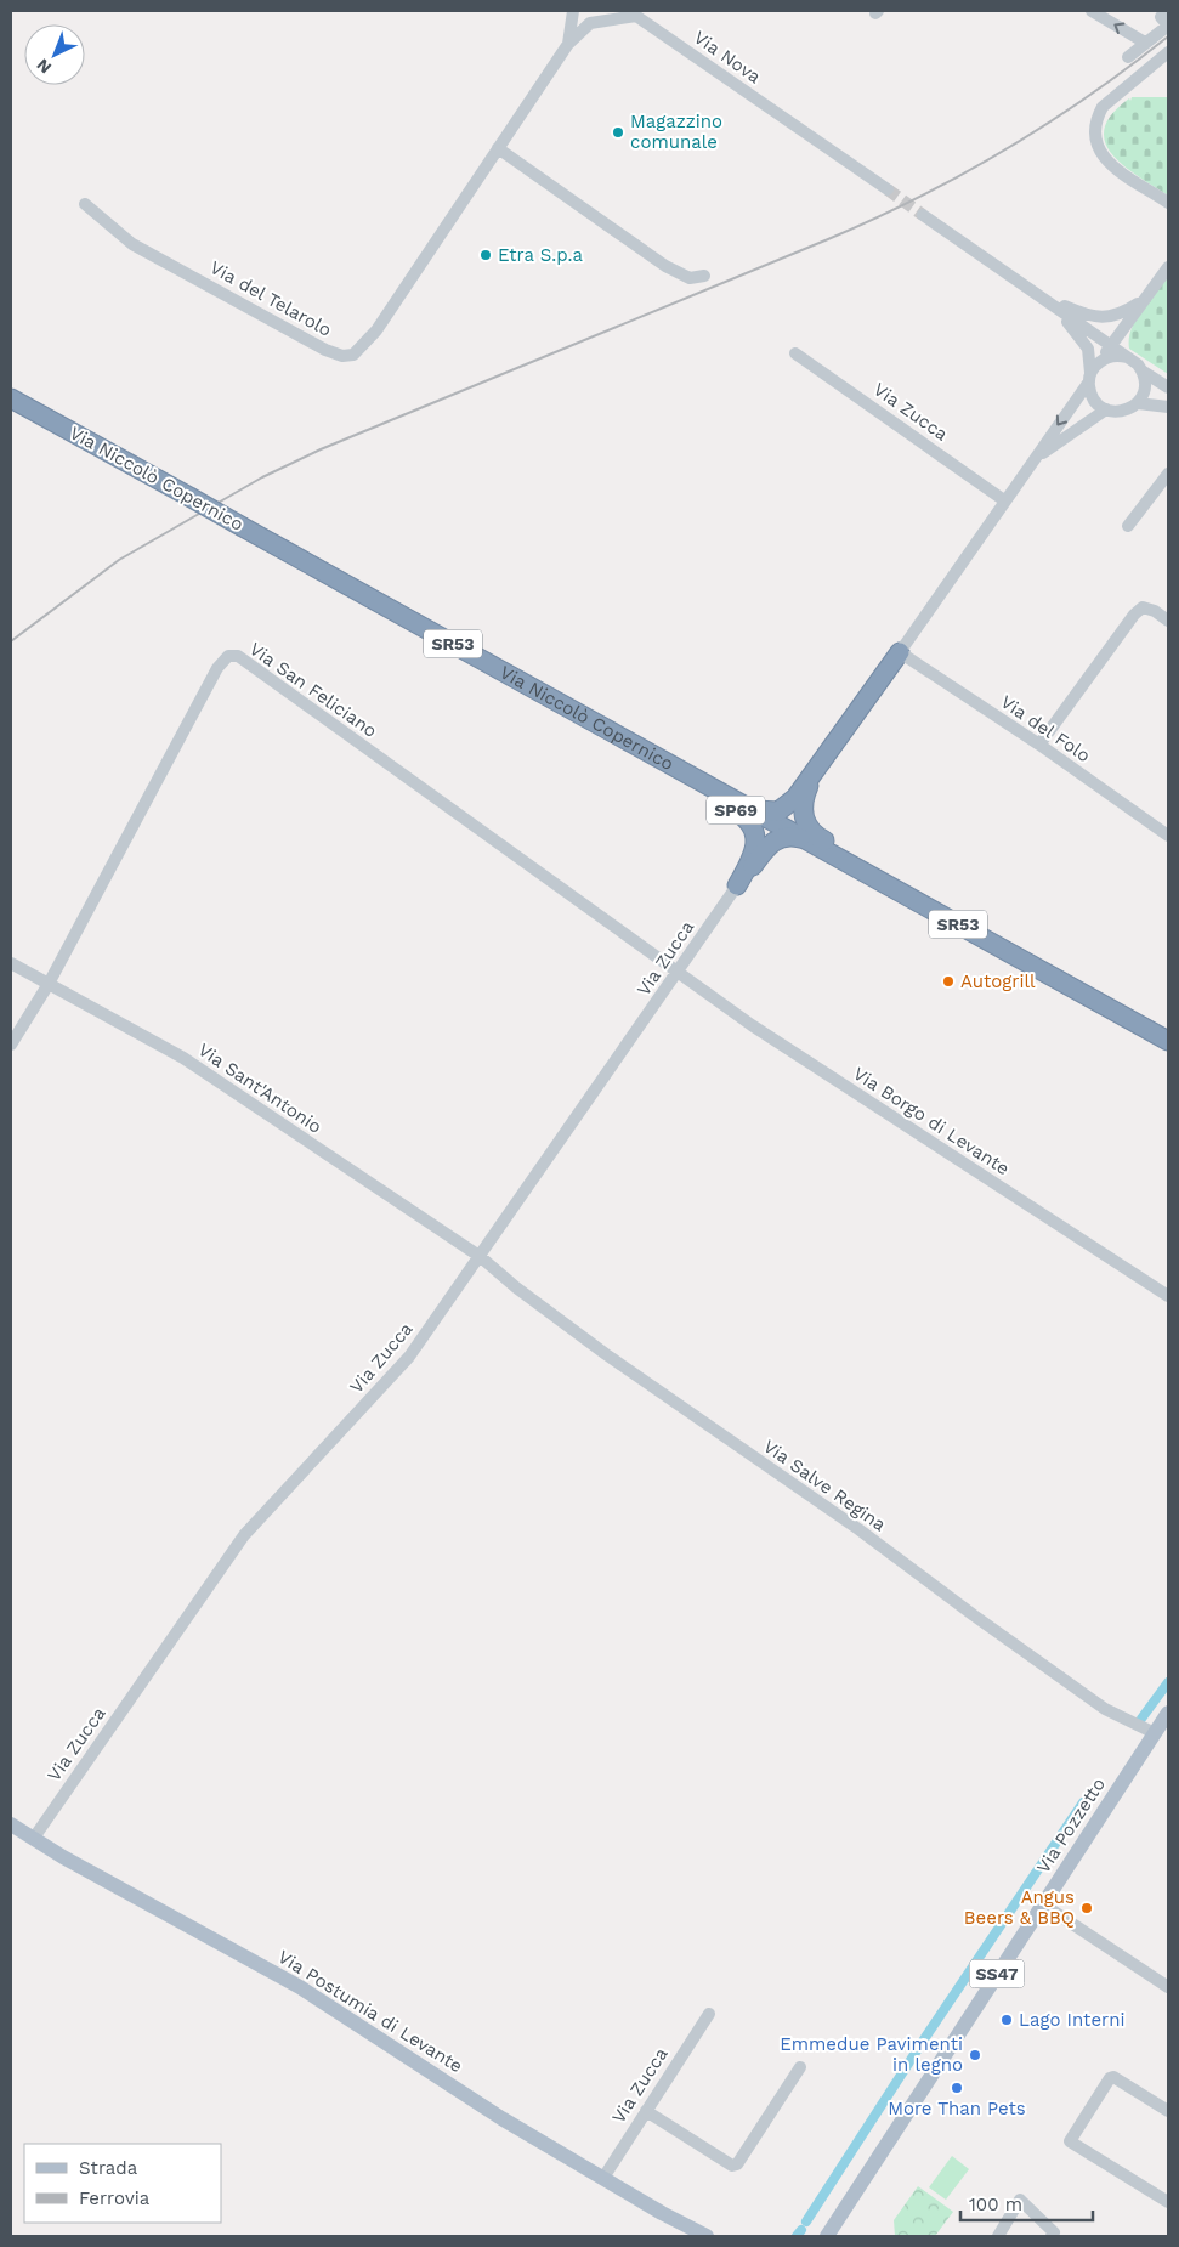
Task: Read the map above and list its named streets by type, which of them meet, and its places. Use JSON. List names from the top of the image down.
{
  "streets": {
    "highway": ["Via Niccolò Copernico", "SR53", "SP69"],
    "main road": ["Via Pozzetto", "SS47", "Via Postumia di Levante"],
    "street": [
      "Via Nova",
      "Via del Telarolo",
      "Via Zucca",
      "Via San Feliciano",
      "Via del Folo",
      "Via Sant'Antonio",
      "Via Borgo di Levante",
      "Via Salve Regina"
    ]
  },
  "crossings": [
    ["Via Zucca", "Via San Feliciano"],
    ["Via Zucca", "SP69"],
    ["Via Zucca", "Via Sant'Antonio"],
    ["Via Zucca", "Via Borgo di Levante"],
    ["Via Zucca", "Via Salve Regina"],
    ["Via Zucca", "Via Postumia di Levante"],
    ["Via Niccolò Copernico", "SP69"],
    ["Via San Feliciano", "Via Sant'Antonio"],
    ["Via San Feliciano", "Via Borgo di Levante"],
    ["Via del Folo", "SP69"],
    ["Via Sant'Antonio", "Via Salve Regina"],
    ["Via Salve Regina", "Via Pozzetto"]
  ],
  "places": [
    "Magazzino comunale",
    "Etra S.p.a",
    "Autogrill",
    "Angus Beers & BBQ",
    "Lago Interni",
    "Emmedue Pavimenti in legno",
    "More Than Pets"
  ],
  "legend": ["Strada", "Ferrovia"],
  "scale_bar": "100 m",
  "north": "bottom left"
}
